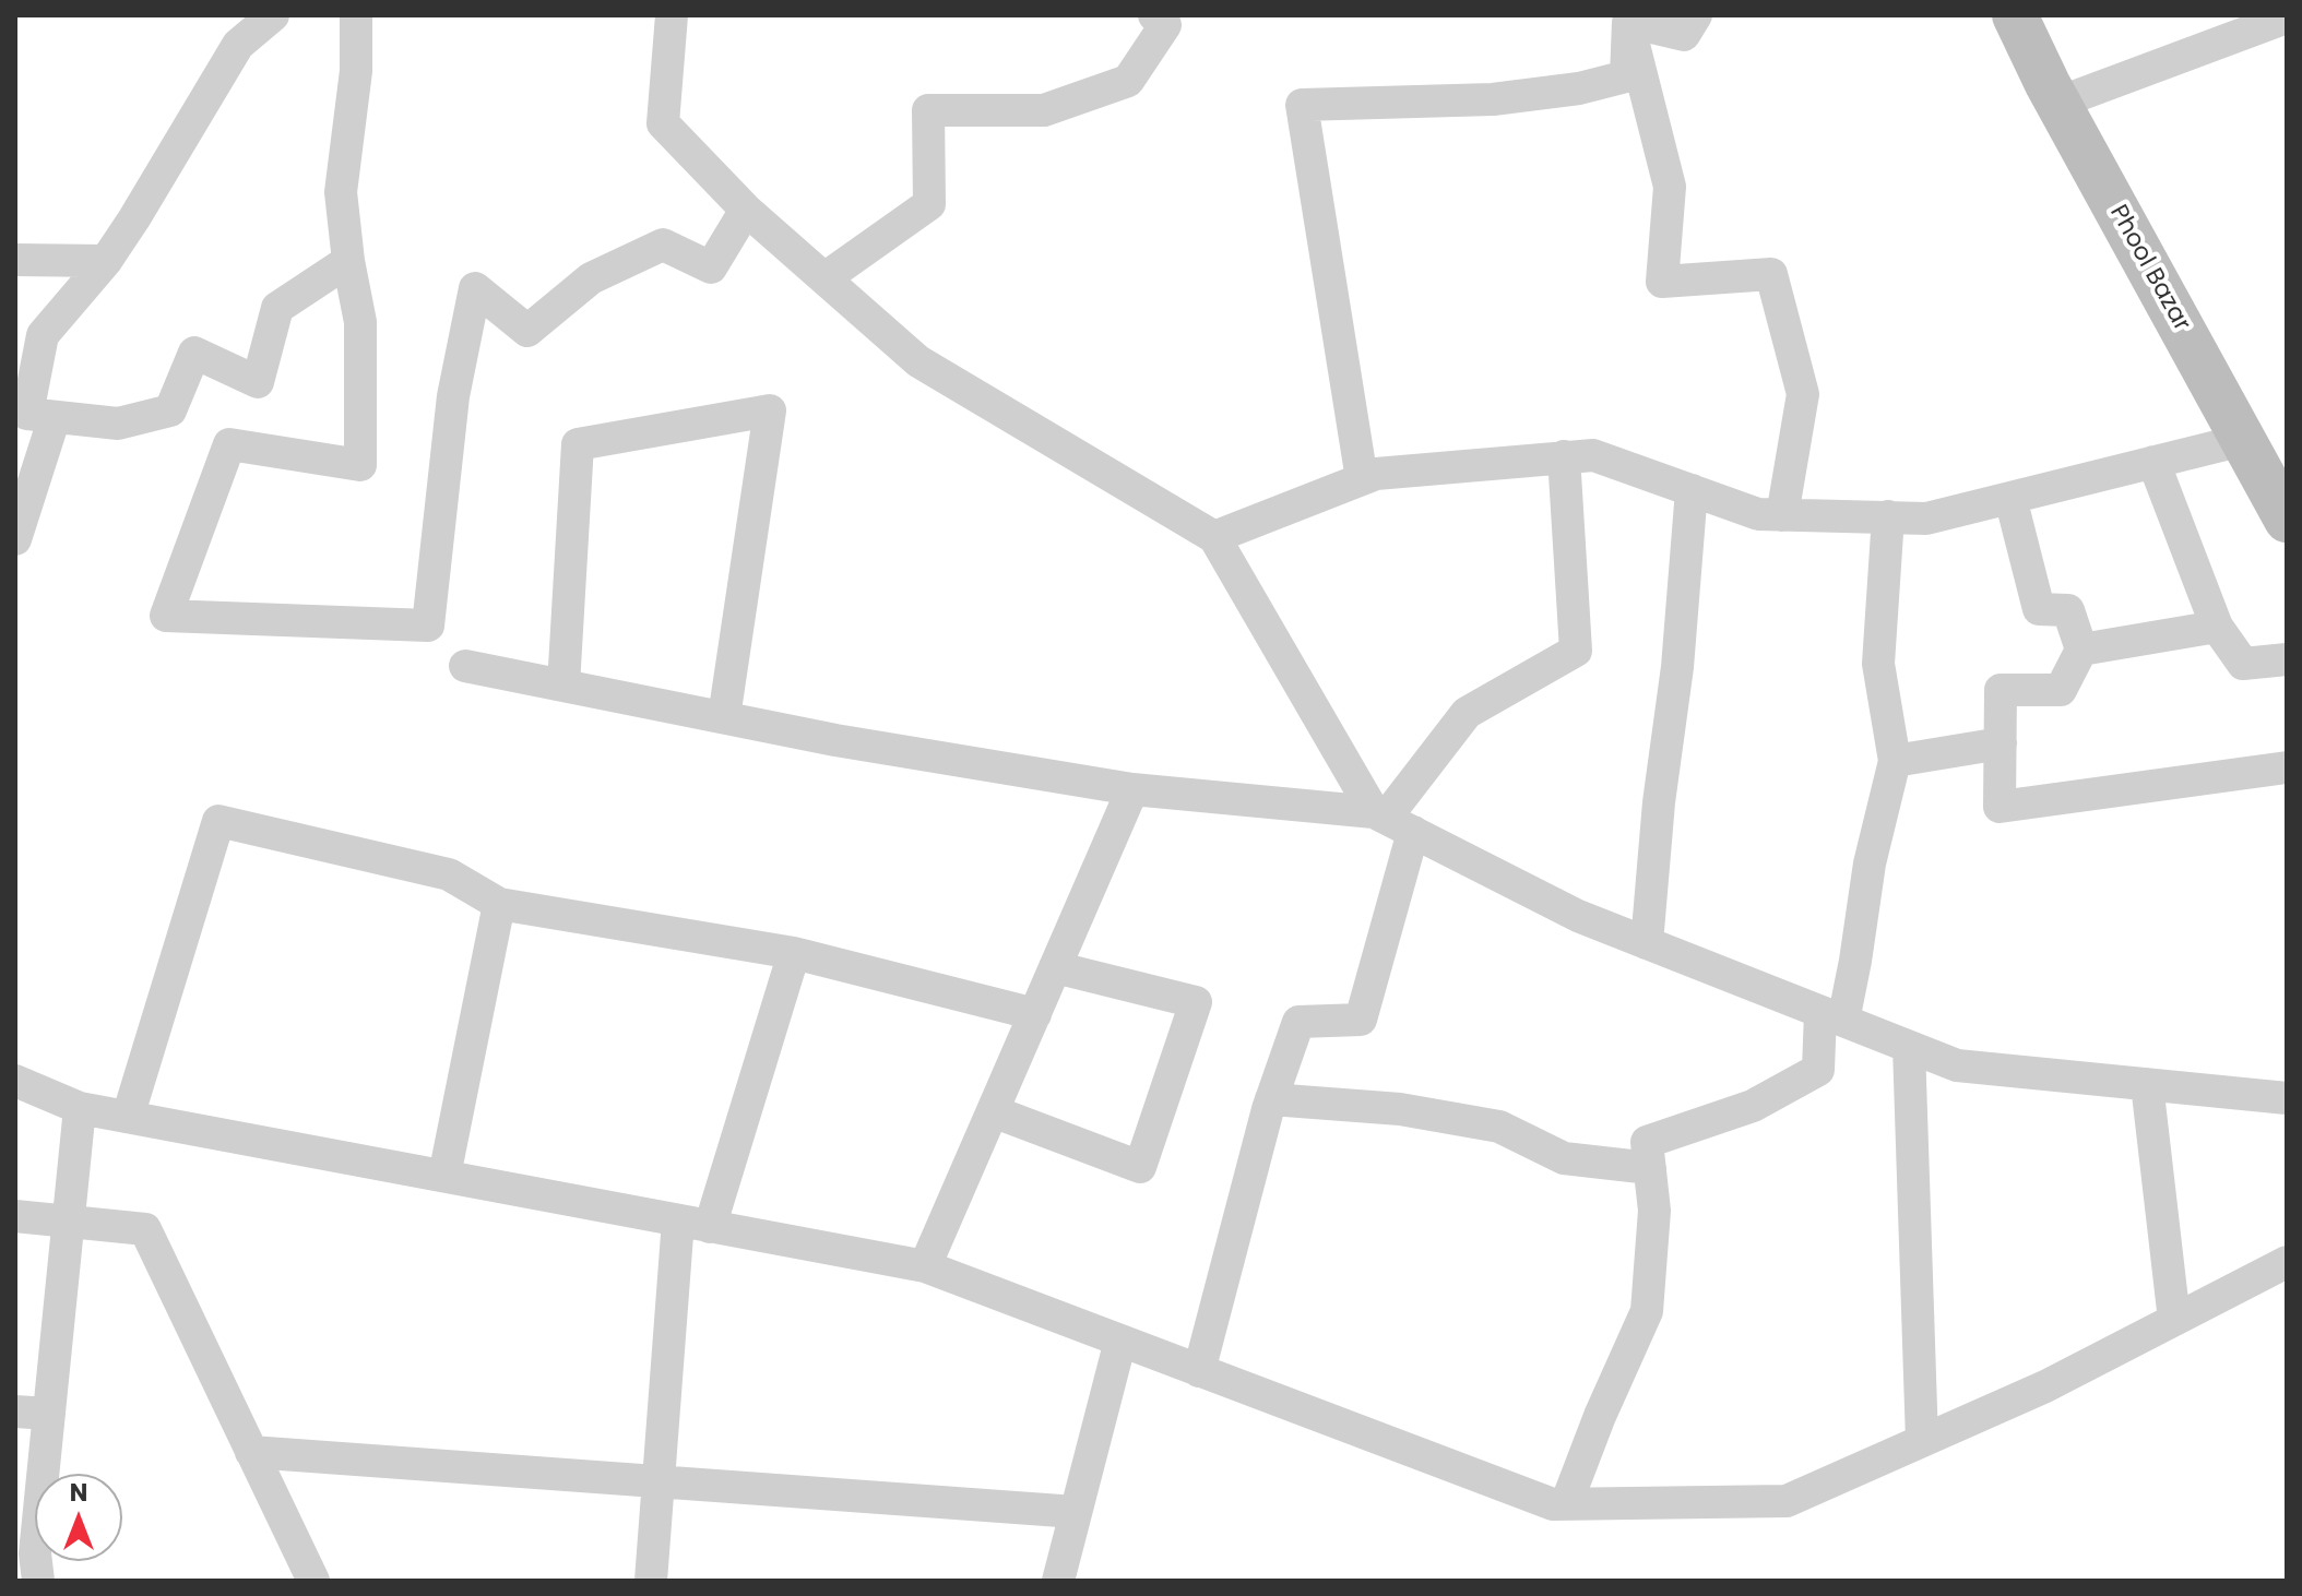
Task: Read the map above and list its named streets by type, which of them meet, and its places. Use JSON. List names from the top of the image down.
{
  "streets": {
    "street": ["Phool Bazar"]
  },
  "north": "top"
}
